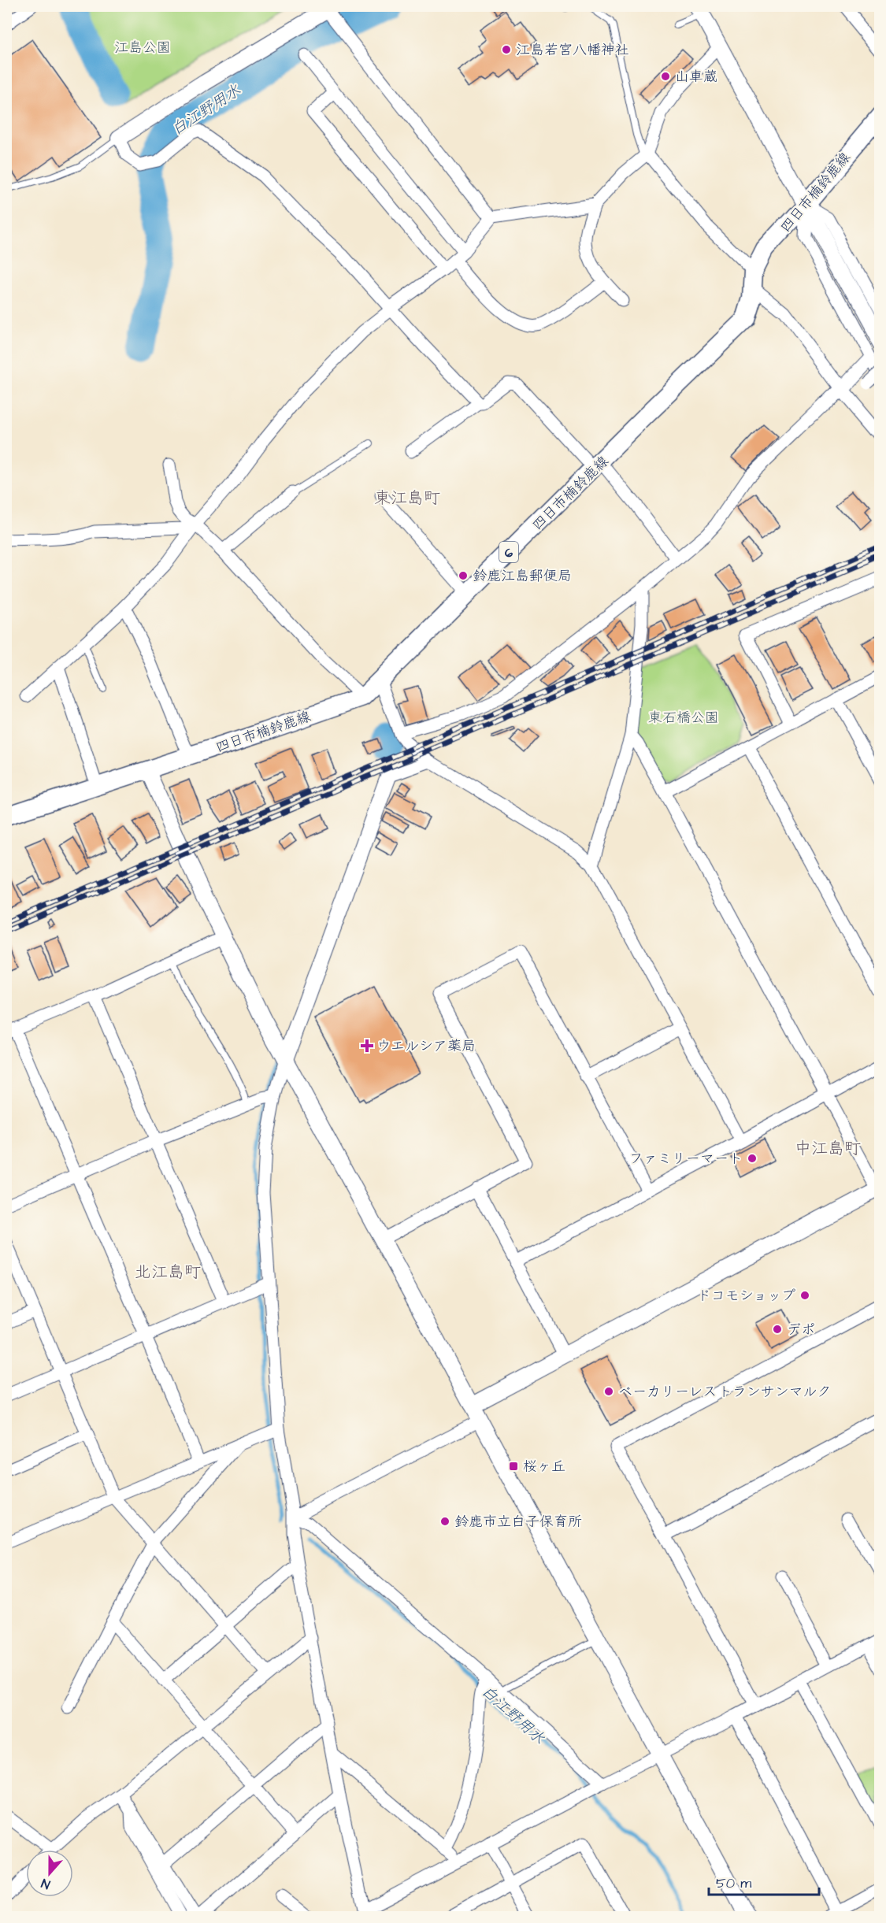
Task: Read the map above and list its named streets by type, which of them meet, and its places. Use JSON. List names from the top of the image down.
{
  "streets": {
    "main road": ["四日市楠鈴鹿線", "6"]
  },
  "districts": ["東江島町", "中江島町", "北江島町"],
  "water": ["白江野用水"],
  "parks": ["江島公園", "東石橋公園"],
  "places": {
    "other": [
      "江島若宮八幡神社",
      "山車蔵",
      "鈴鹿江島郵便局",
      "ファミリーマート",
      "ドコモショップ",
      "デポ",
      "ベーカリーレストランサンマルク",
      "鈴鹿市立白子保育所"
    ],
    "health": ["ウエルシア薬局"],
    "transit": ["桜ヶ丘"]
  },
  "scale_bar": "50 m",
  "north": "bottom"
}
